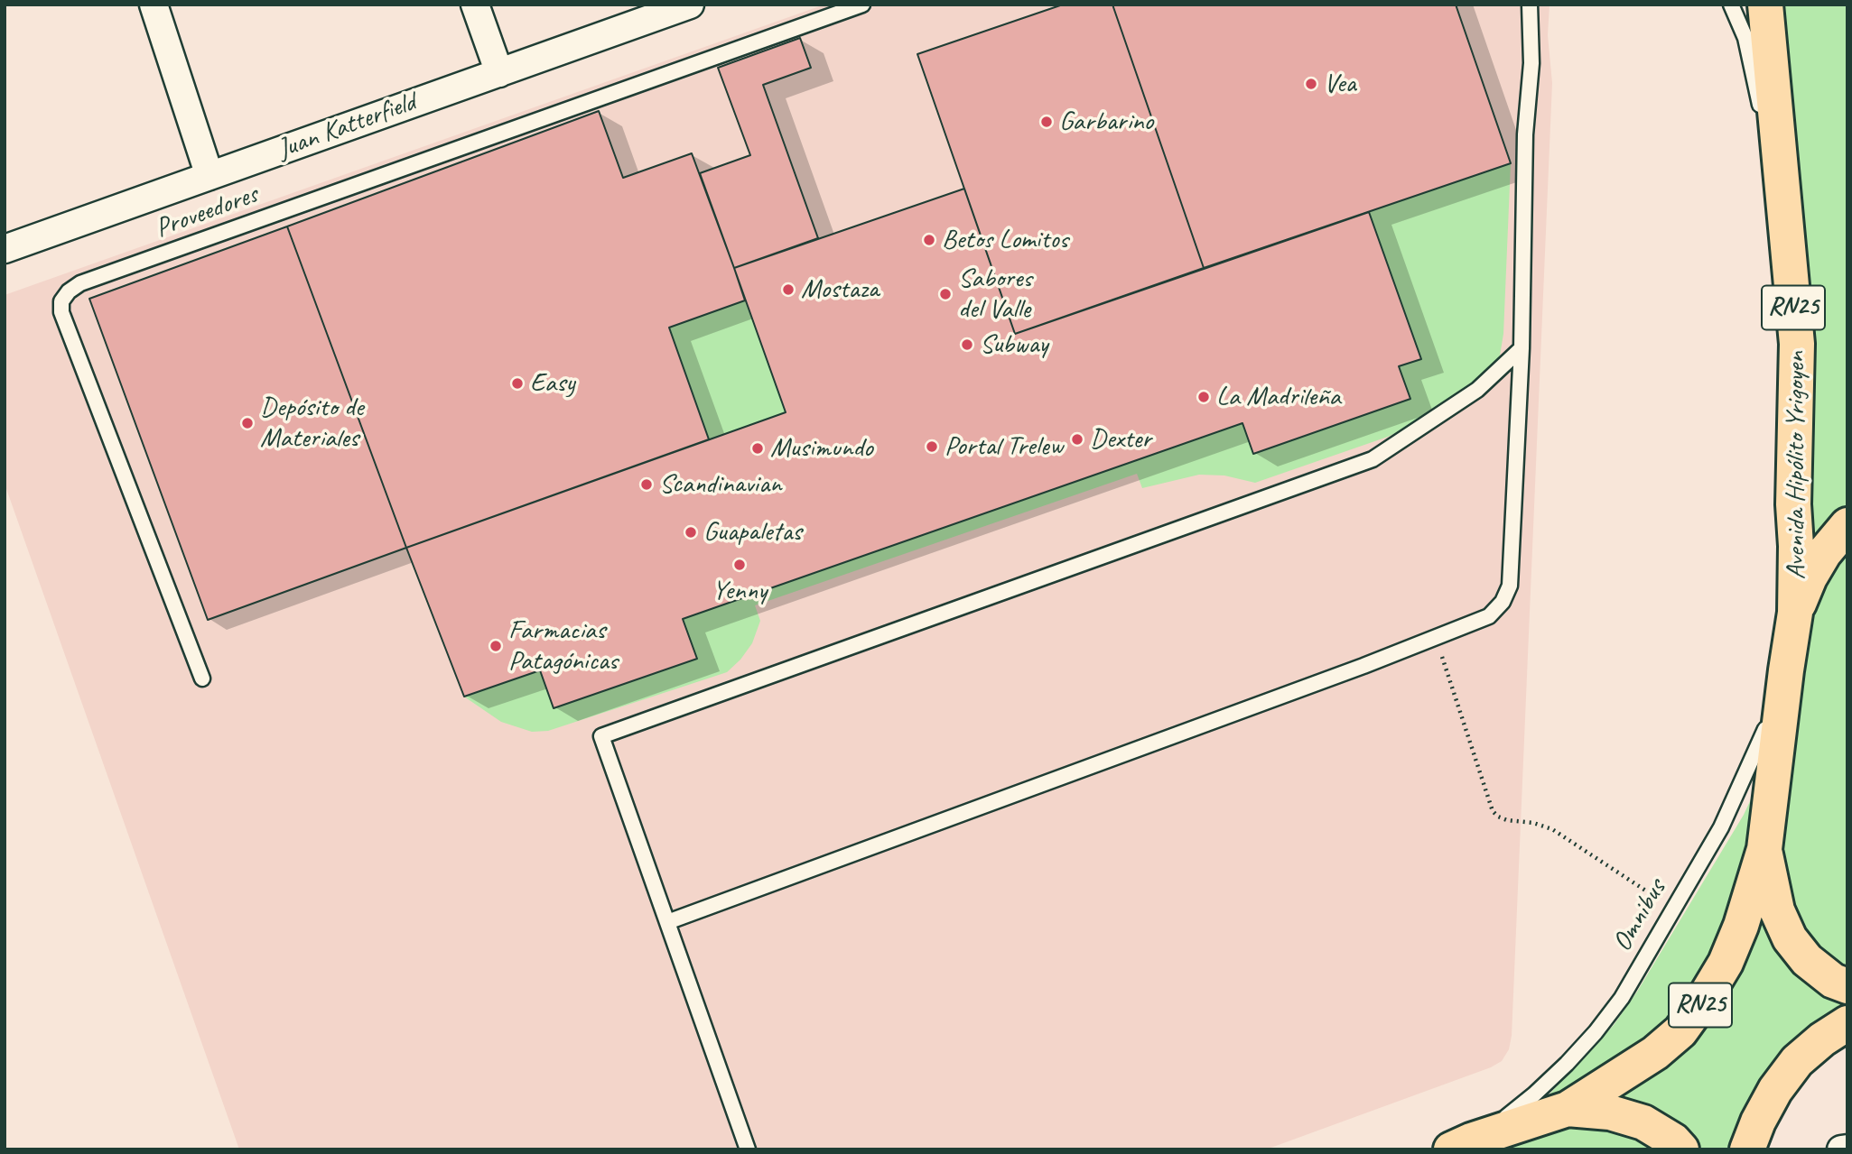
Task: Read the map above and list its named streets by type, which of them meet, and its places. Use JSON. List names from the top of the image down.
{
  "streets": {
    "main road": ["RN25", "Avenida Hipólito Yrigoyen"],
    "street": ["Juan Katterfield"],
    "lane": ["Proveedores", "Omnibus"]
  },
  "crossings": [
    ["RN25", "Avenida Hipólito Yrigoyen"],
    ["RN25", "Omnibus"],
    ["Avenida Hipólito Yrigoyen", "Omnibus"]
  ],
  "places": [
    "Vea",
    "Garbarino",
    "Betos Lomitos",
    "Mostaza",
    "Sabores del Valle",
    "Subway",
    "Easy",
    "La Madrileña",
    "Depósito de Materiales",
    "Dexter",
    "Portal Trelew",
    "Musimundo",
    "Scandinavian",
    "Guapaletas",
    "Yenny",
    "Farmacias Patagónicas"
  ]
}
